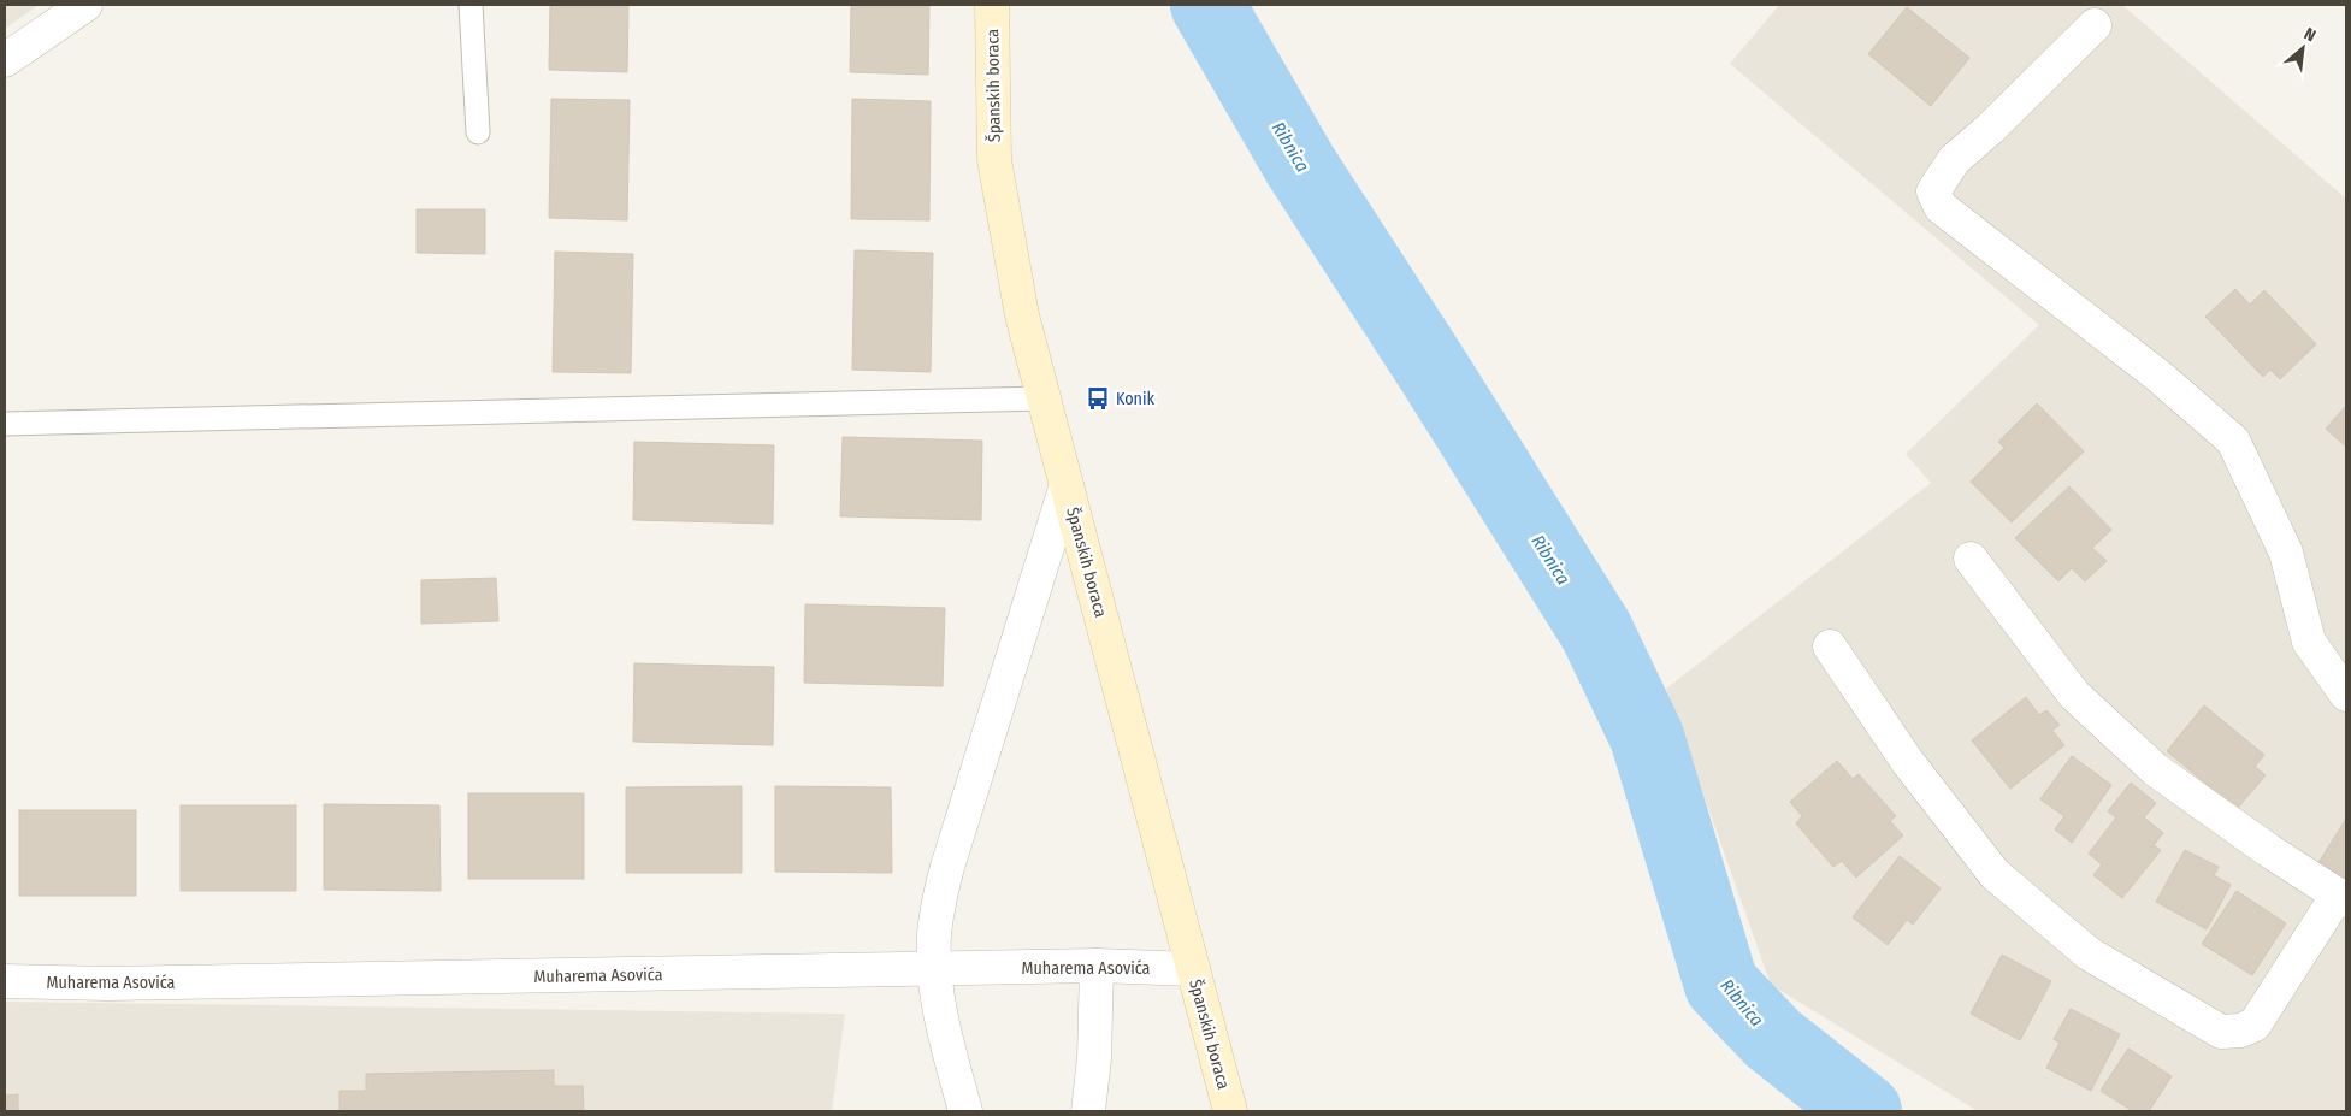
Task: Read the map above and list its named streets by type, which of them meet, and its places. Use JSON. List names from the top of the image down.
{
  "streets": {
    "main road": ["Španskih boraca"],
    "street": ["Muharema Asovića"]
  },
  "crossings": [
    ["Španskih boraca", "Muharema Asovića"]
  ],
  "water": ["Ribnica"],
  "places": {
    "bus stop": ["Konik"]
  },
  "north": "top right"
}
